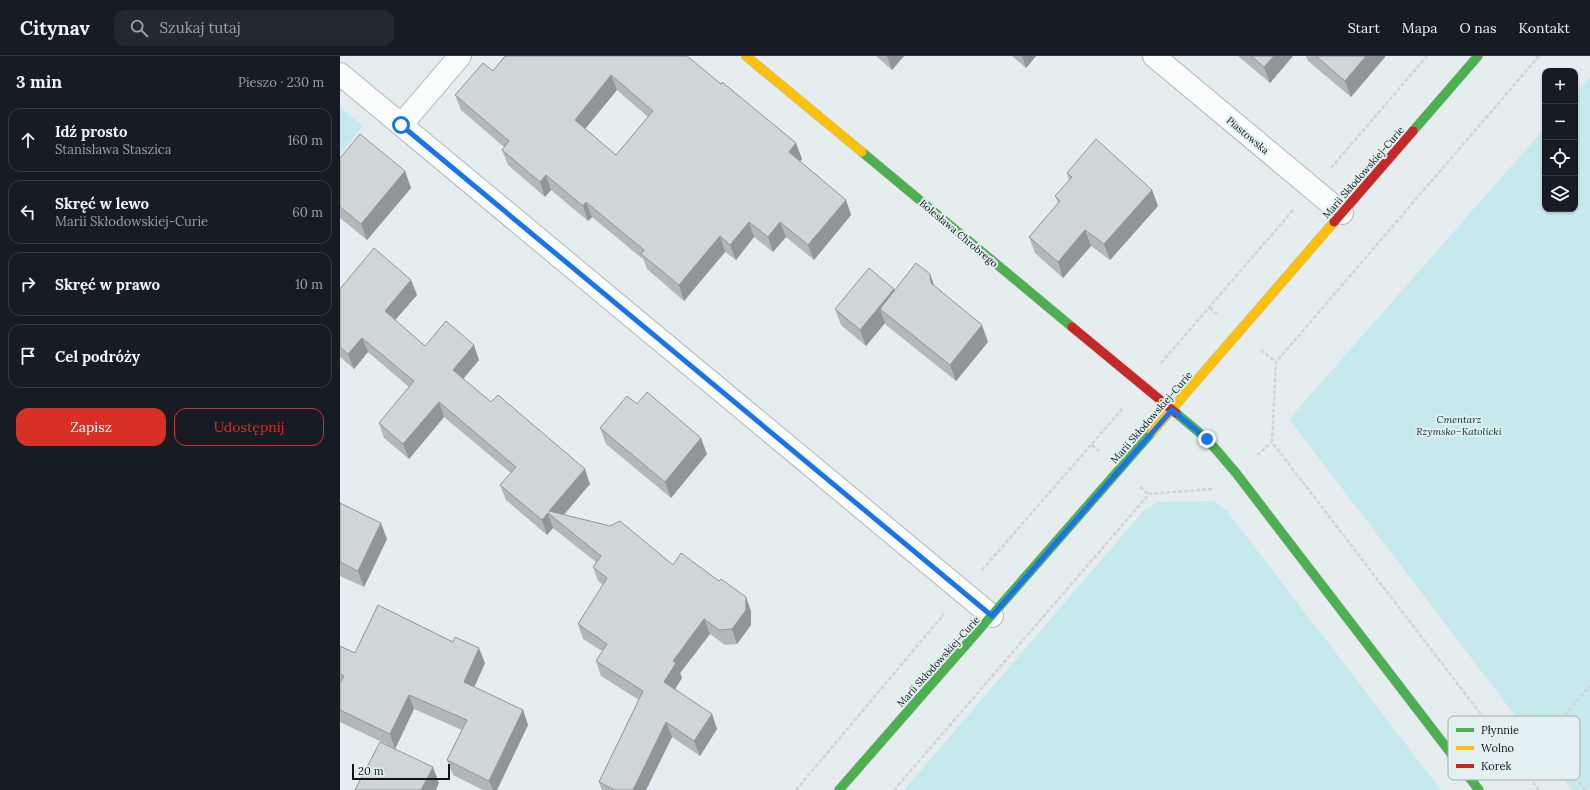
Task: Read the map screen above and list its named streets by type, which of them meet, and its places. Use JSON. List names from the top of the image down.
{
  "streets": {
    "street": ["Piastowska", "Marii Skłodowskiej-Curie", "Bolesława Chrobrego"]
  },
  "crossings": [
    ["Piastowska", "Marii Skłodowskiej-Curie"],
    ["Marii Skłodowskiej-Curie", "Bolesława Chrobrego"]
  ],
  "parks": ["Cmentarz Rzymsko–Katolicki"],
  "legend": ["Płynnie", "Wolno", "Korek"],
  "scale_bar": "20 m",
  "page": {
    "header": "Citynav",
    "search": "Szukaj tutaj",
    "nav": [
      "Start",
      "Mapa",
      "O nas",
      "Kontakt"
    ],
    "heading": ["3 min", "Pieszo · 230 m"],
    "map_buttons": ["+", "−"],
    "list": [
      ["Idź prosto", "Stanisława Staszica", "160 m"],
      ["Skręć w lewo", "Marii Skłodowskiej-Curie", "60 m"],
      ["Skręć w prawo", "10 m"],
      "Cel podróży"
    ],
    "buttons": ["Zapisz", "Udostępnij"],
    "scale": "20 m"
  }
}
